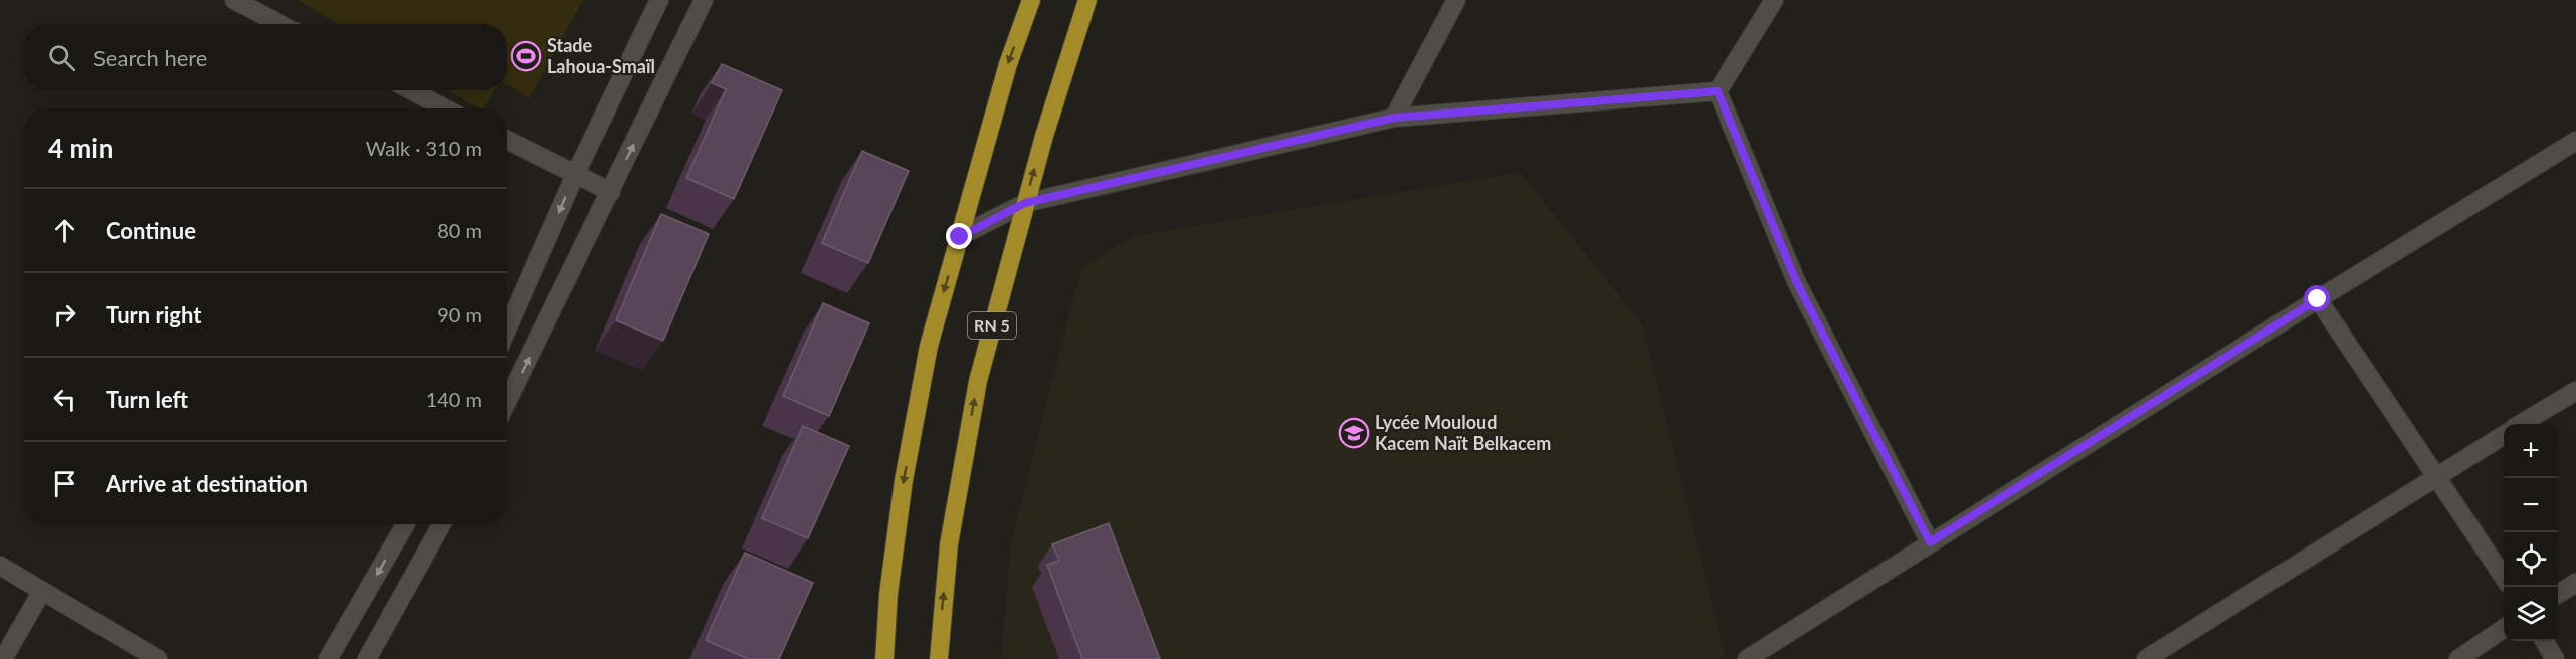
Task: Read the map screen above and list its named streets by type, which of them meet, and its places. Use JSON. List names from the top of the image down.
{
  "streets": {
    "highway": ["RN 5"]
  },
  "places": {
    "sports": ["Stade Lahoua-Smaïl"],
    "school or university": ["Lycée Mouloud Kacem Naït Belkacem"]
  },
  "page": {
    "search": "Search here",
    "heading": ["4 min", "Walk · 310 m"],
    "list": [
      ["Continue", "80 m"],
      ["Turn right", "90 m"],
      ["Turn left", "140 m"],
      "Arrive at destination"
    ],
    "map_buttons": ["+", "−"]
  }
}
